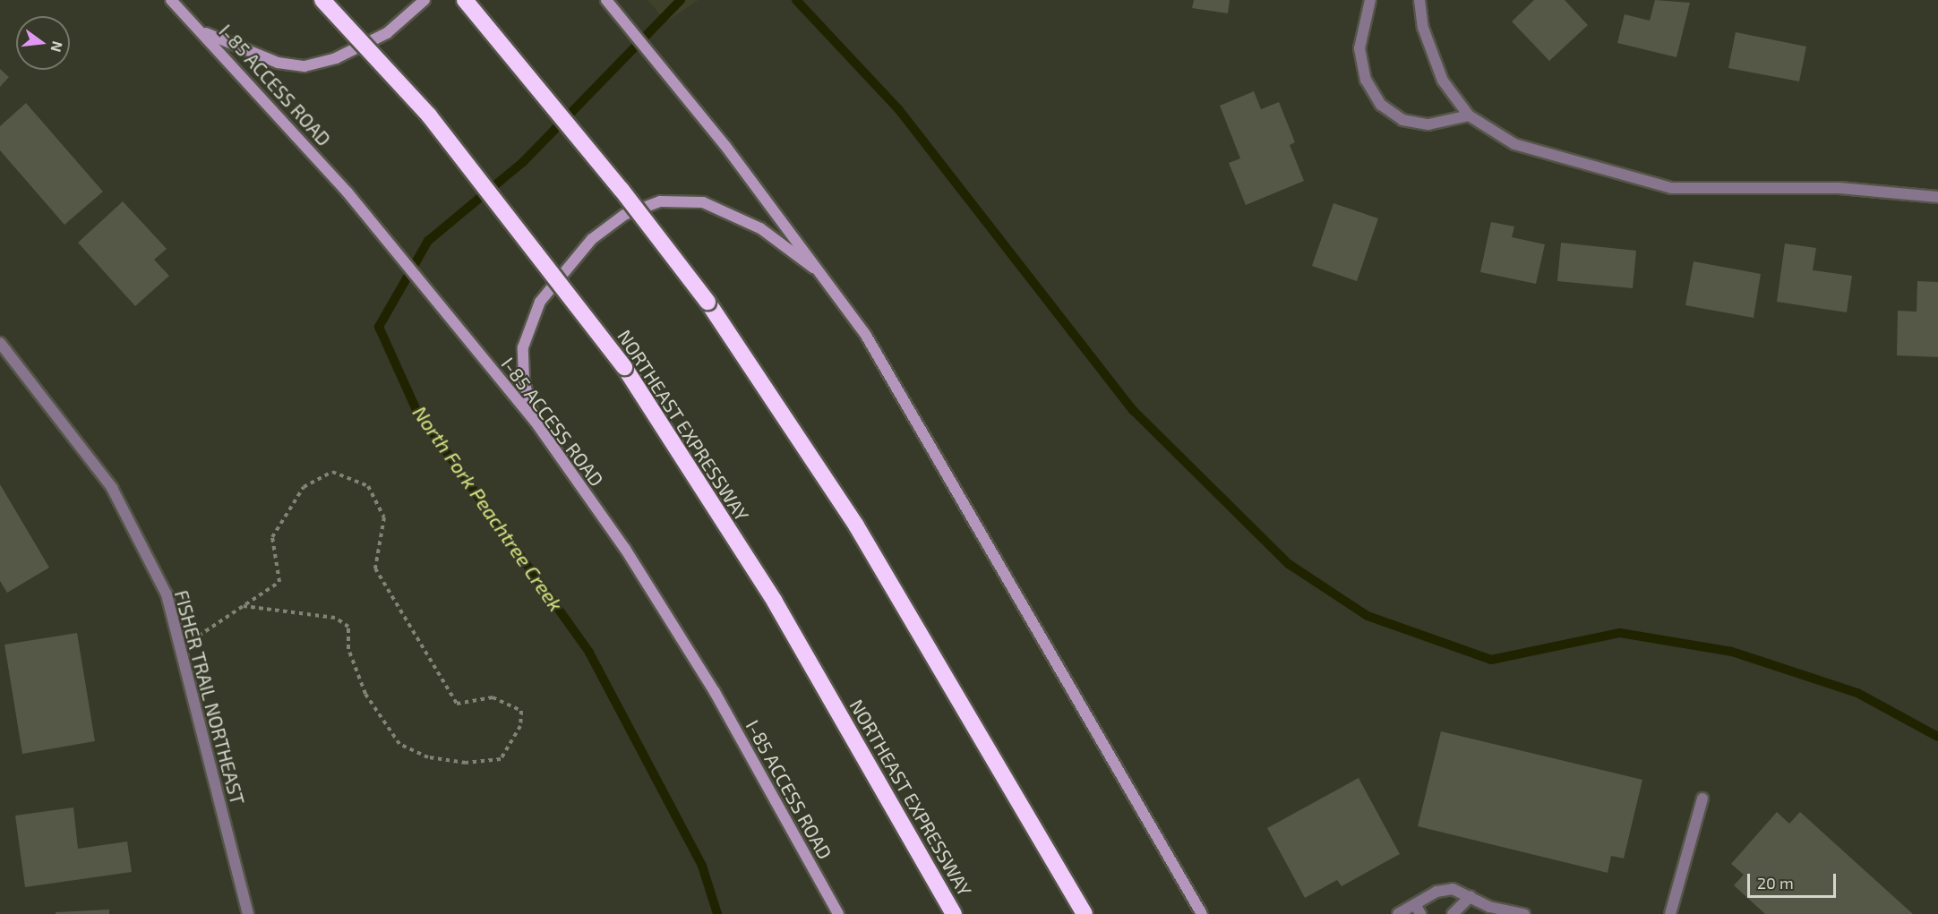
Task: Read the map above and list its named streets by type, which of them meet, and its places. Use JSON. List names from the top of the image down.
{
  "streets": {
    "highway": ["NORTHEAST EXPRESSWAY"],
    "main road": ["I-85 ACCESS ROAD"],
    "street": ["FISHER TRAIL NORTHEAST"]
  },
  "water": ["North Fork Peachtree Creek"],
  "scale_bar": "20 m",
  "north": "right"
}
